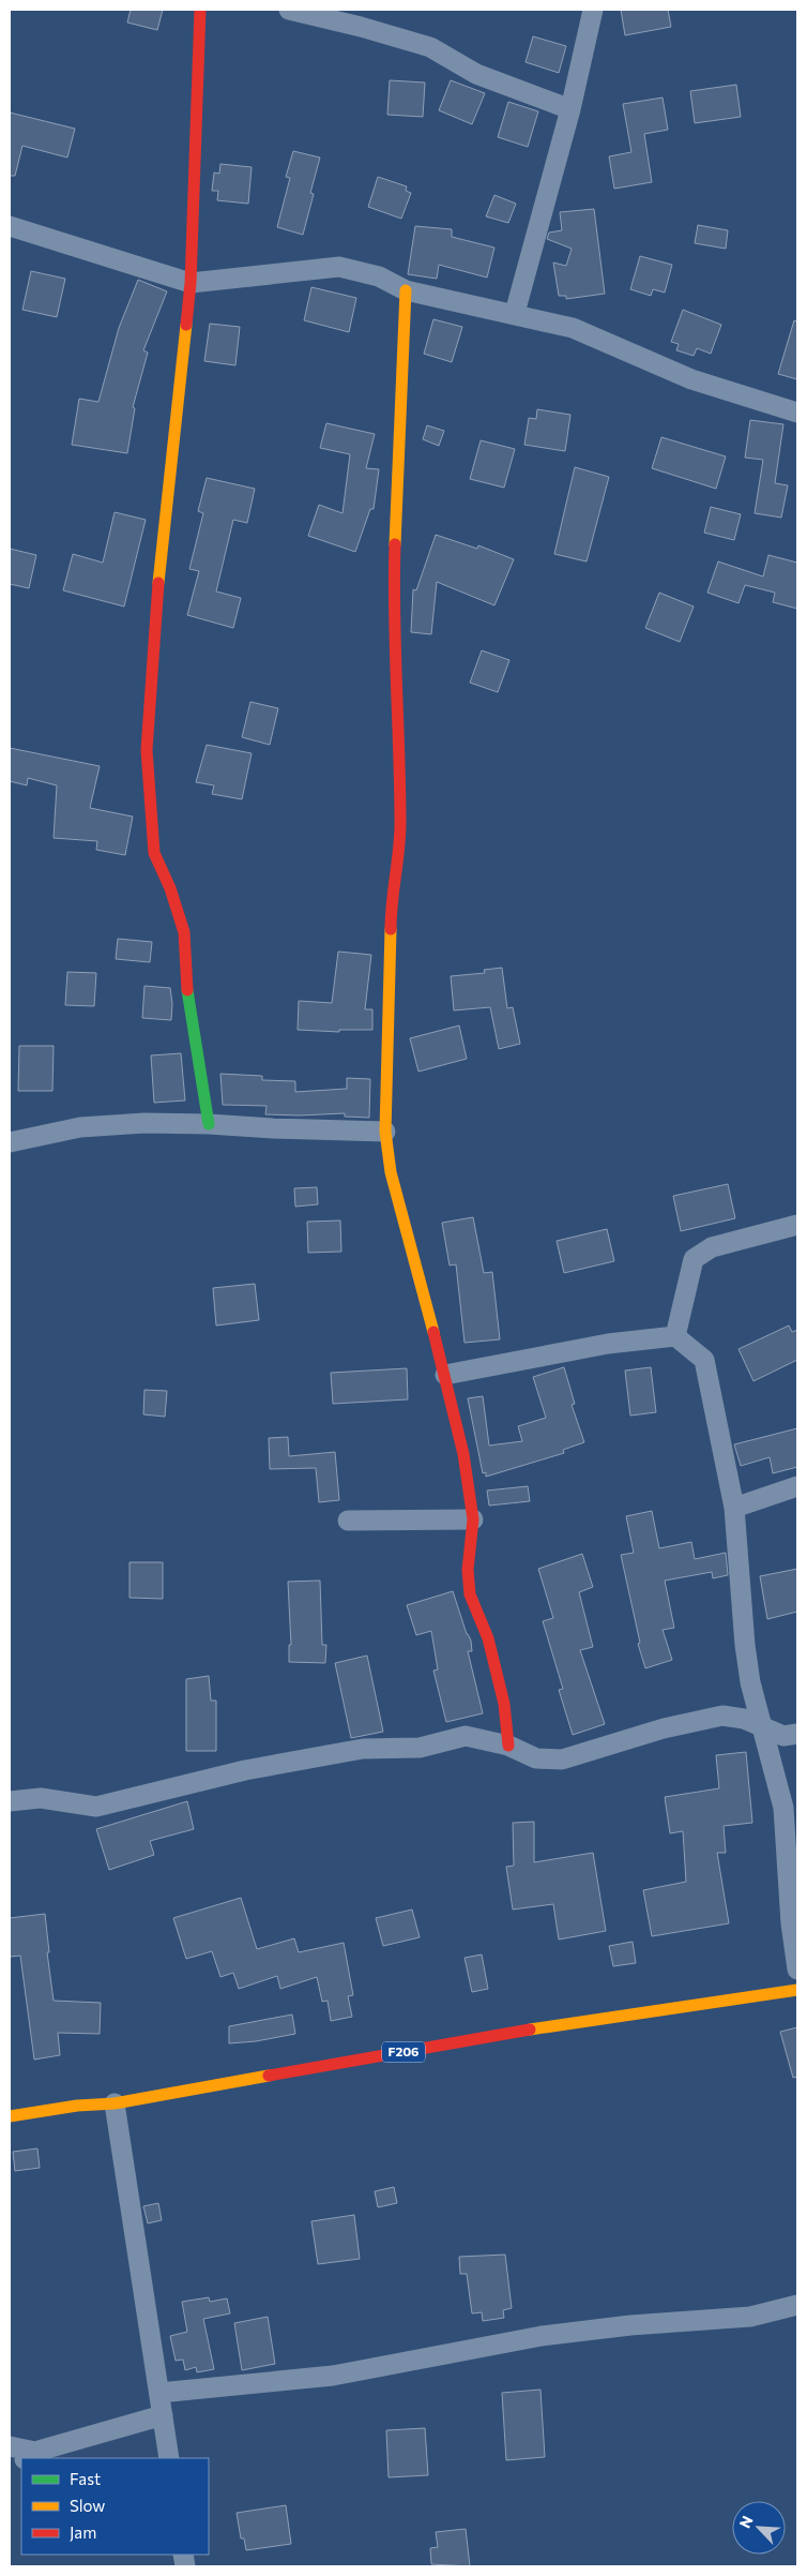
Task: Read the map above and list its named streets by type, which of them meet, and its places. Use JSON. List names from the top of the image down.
{
  "streets": {
    "street": ["F206"]
  },
  "legend": ["Fast", "Slow", "Jam"],
  "north": "top left"
}
